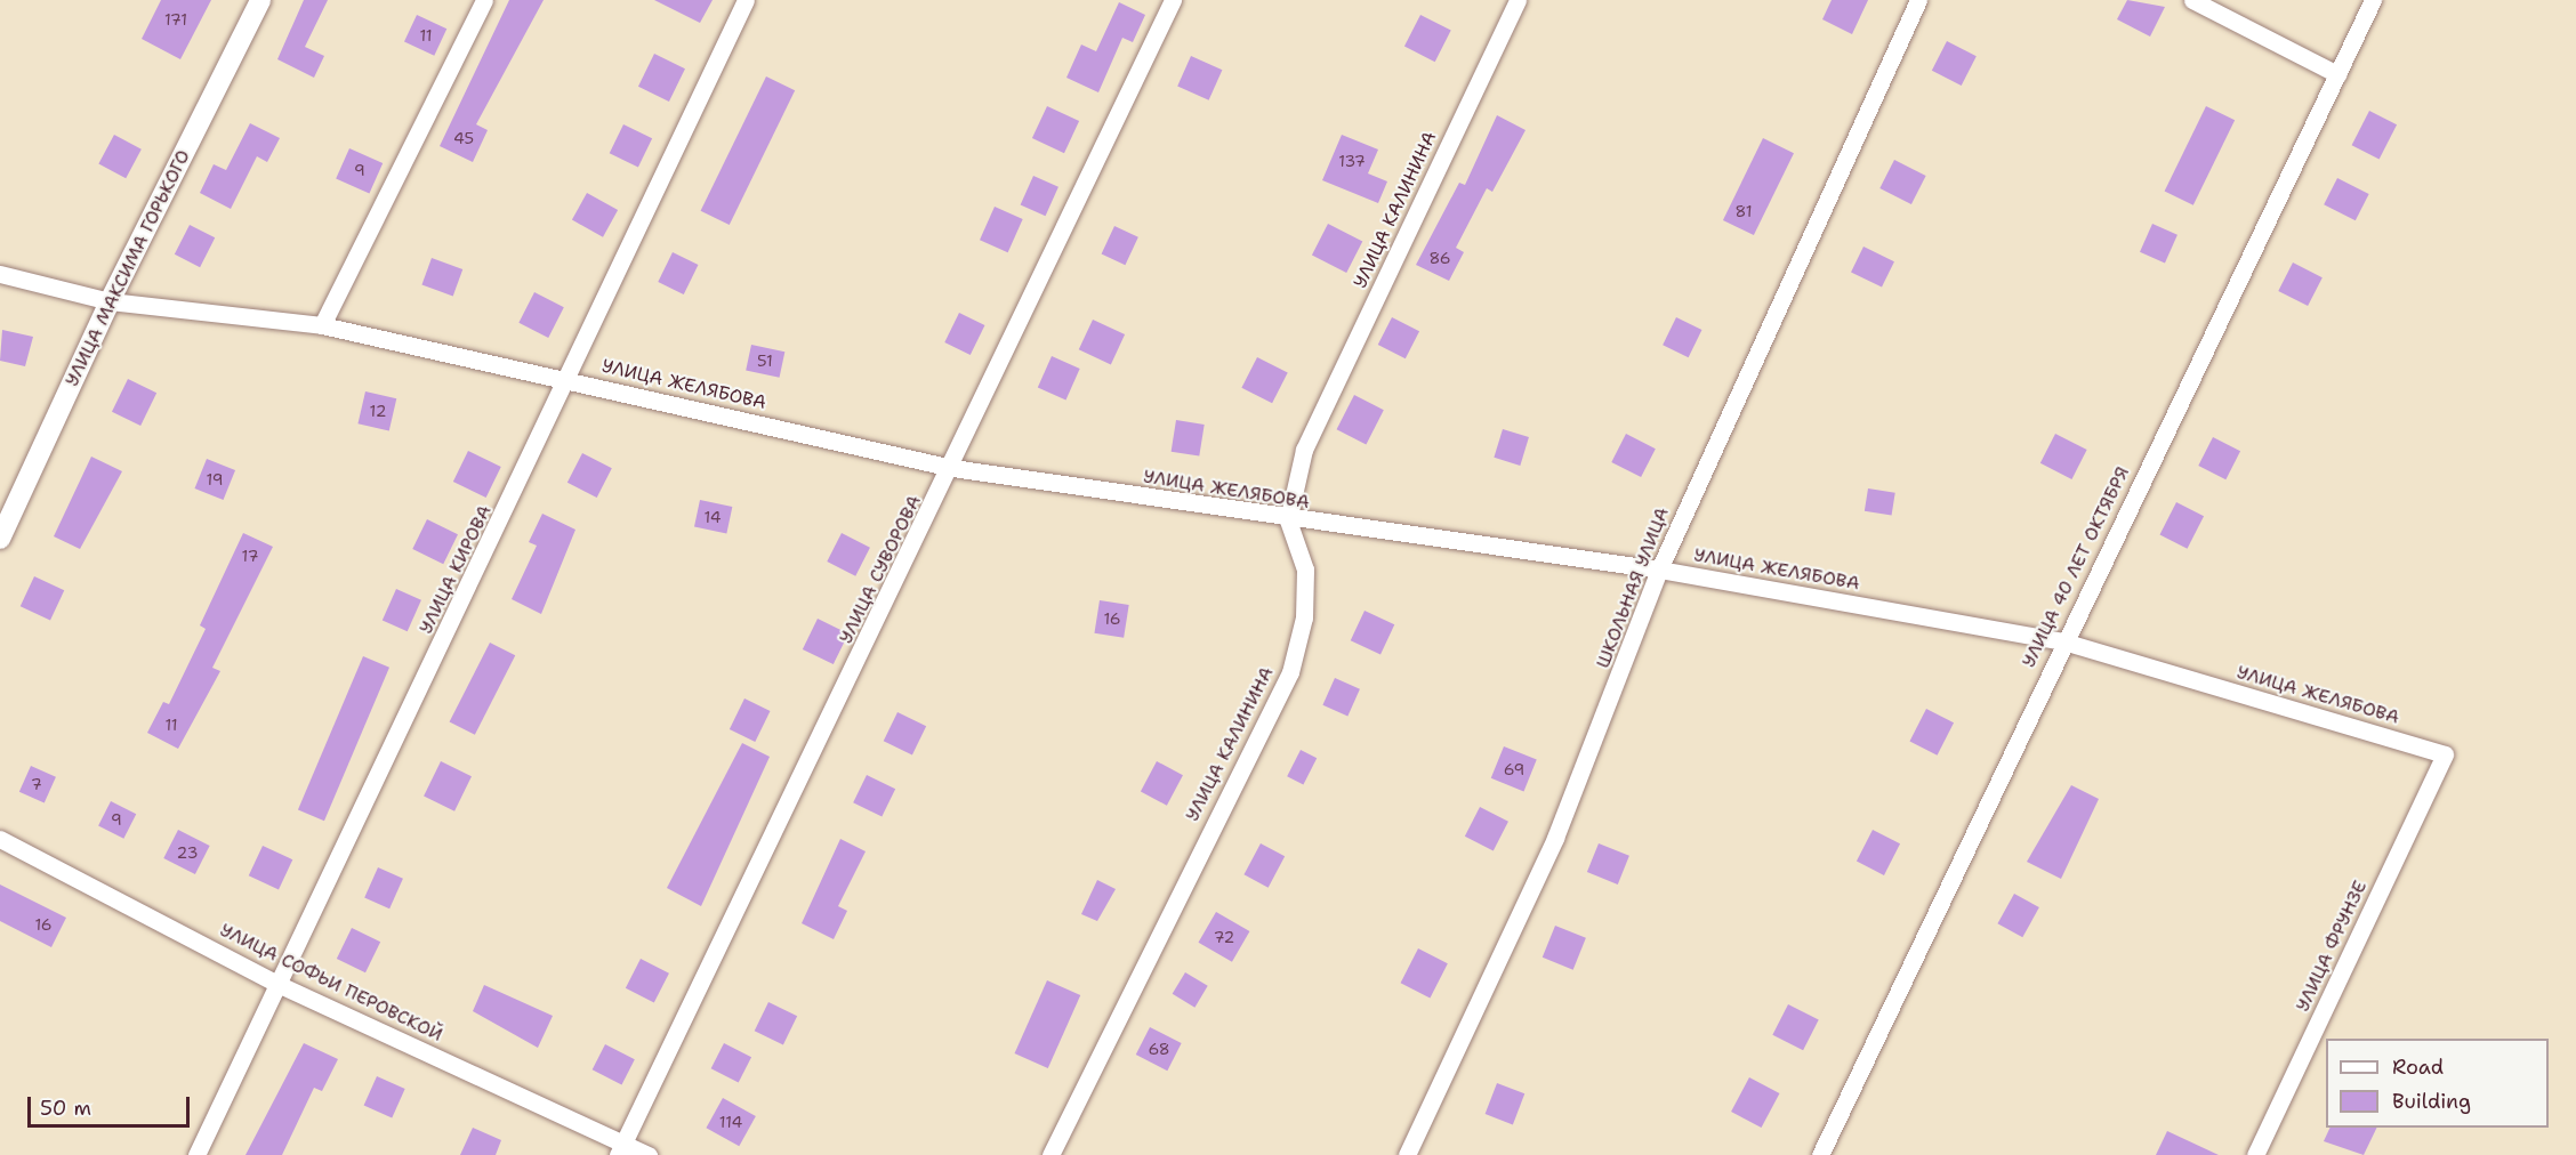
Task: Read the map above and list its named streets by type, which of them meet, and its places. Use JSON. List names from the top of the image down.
{
  "streets": {
    "street": [
      "УЛИЦА КАЛИНИНА",
      "УЛИЦА МАКСИМА ГОРЬКОГО",
      "УЛИЦА ЖЕЛЯБОВА",
      "УЛИЦА 40 ЛЕТ ОКТЯБРЯ",
      "УЛИЦА КИРОВА",
      "УЛИЦА СУВОРОВА",
      "ШКОЛЬНАЯ УЛИЦА",
      "УЛИЦА ФРУНЗЕ",
      "УЛИЦА СОФЬИ ПЕРОВСКОЙ"
    ]
  },
  "crossings": [
    ["УЛИЦА КАЛИНИНА", "УЛИЦА ЖЕЛЯБОВА"],
    ["УЛИЦА МАКСИМА ГОРЬКОГО", "УЛИЦА ЖЕЛЯБОВА"],
    ["УЛИЦА ЖЕЛЯБОВА", "УЛИЦА 40 ЛЕТ ОКТЯБРЯ"],
    ["УЛИЦА ЖЕЛЯБОВА", "УЛИЦА КИРОВА"],
    ["УЛИЦА ЖЕЛЯБОВА", "УЛИЦА СУВОРОВА"],
    ["УЛИЦА ЖЕЛЯБОВА", "ШКОЛЬНАЯ УЛИЦА"],
    ["УЛИЦА ЖЕЛЯБОВА", "УЛИЦА ФРУНЗЕ"],
    ["УЛИЦА КИРОВА", "УЛИЦА СОФЬИ ПЕРОВСКОЙ"],
    ["УЛИЦА СУВОРОВА", "УЛИЦА СОФЬИ ПЕРОВСКОЙ"]
  ],
  "house_numbers": [
    "171",
    "11",
    "45",
    "137",
    "9",
    "81",
    "86",
    "51",
    "12",
    "19",
    "14",
    "17",
    "16",
    "11",
    "69",
    "7",
    "9",
    "23",
    "16",
    "72",
    "68",
    "114"
  ],
  "legend": ["Road", "Building"],
  "scale_bar": "50 m"
}
